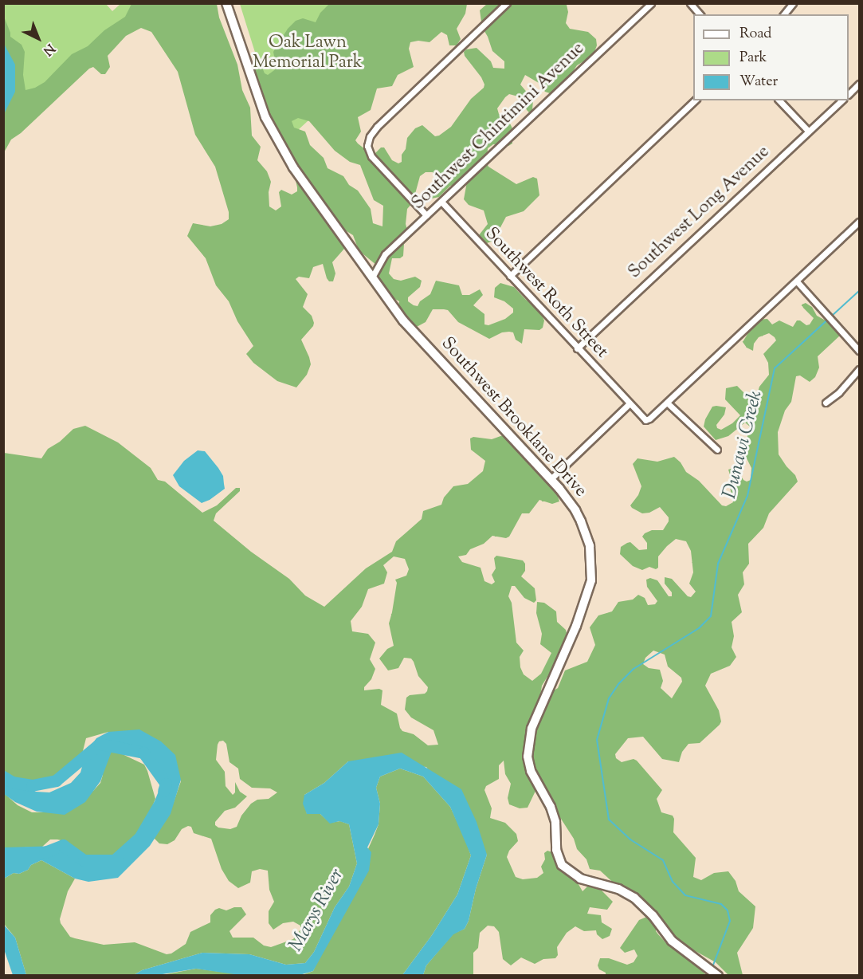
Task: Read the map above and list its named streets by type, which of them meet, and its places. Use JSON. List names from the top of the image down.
{
  "streets": {
    "street": [
      "Southwest Chintimini Avenue",
      "Southwest Long Avenue",
      "Southwest Roth Street",
      "Southwest Brooklane Drive"
    ]
  },
  "crossings": [
    ["Southwest Chintimini Avenue", "Southwest Roth Street"],
    ["Southwest Chintimini Avenue", "Southwest Brooklane Drive"],
    ["Southwest Long Avenue", "Southwest Roth Street"]
  ],
  "water": ["Dunawi Creek", "Marys River"],
  "parks": ["Oak Lawn Memorial Park"],
  "legend": ["Road", "Park", "Water"],
  "north": "bottom right"
}
